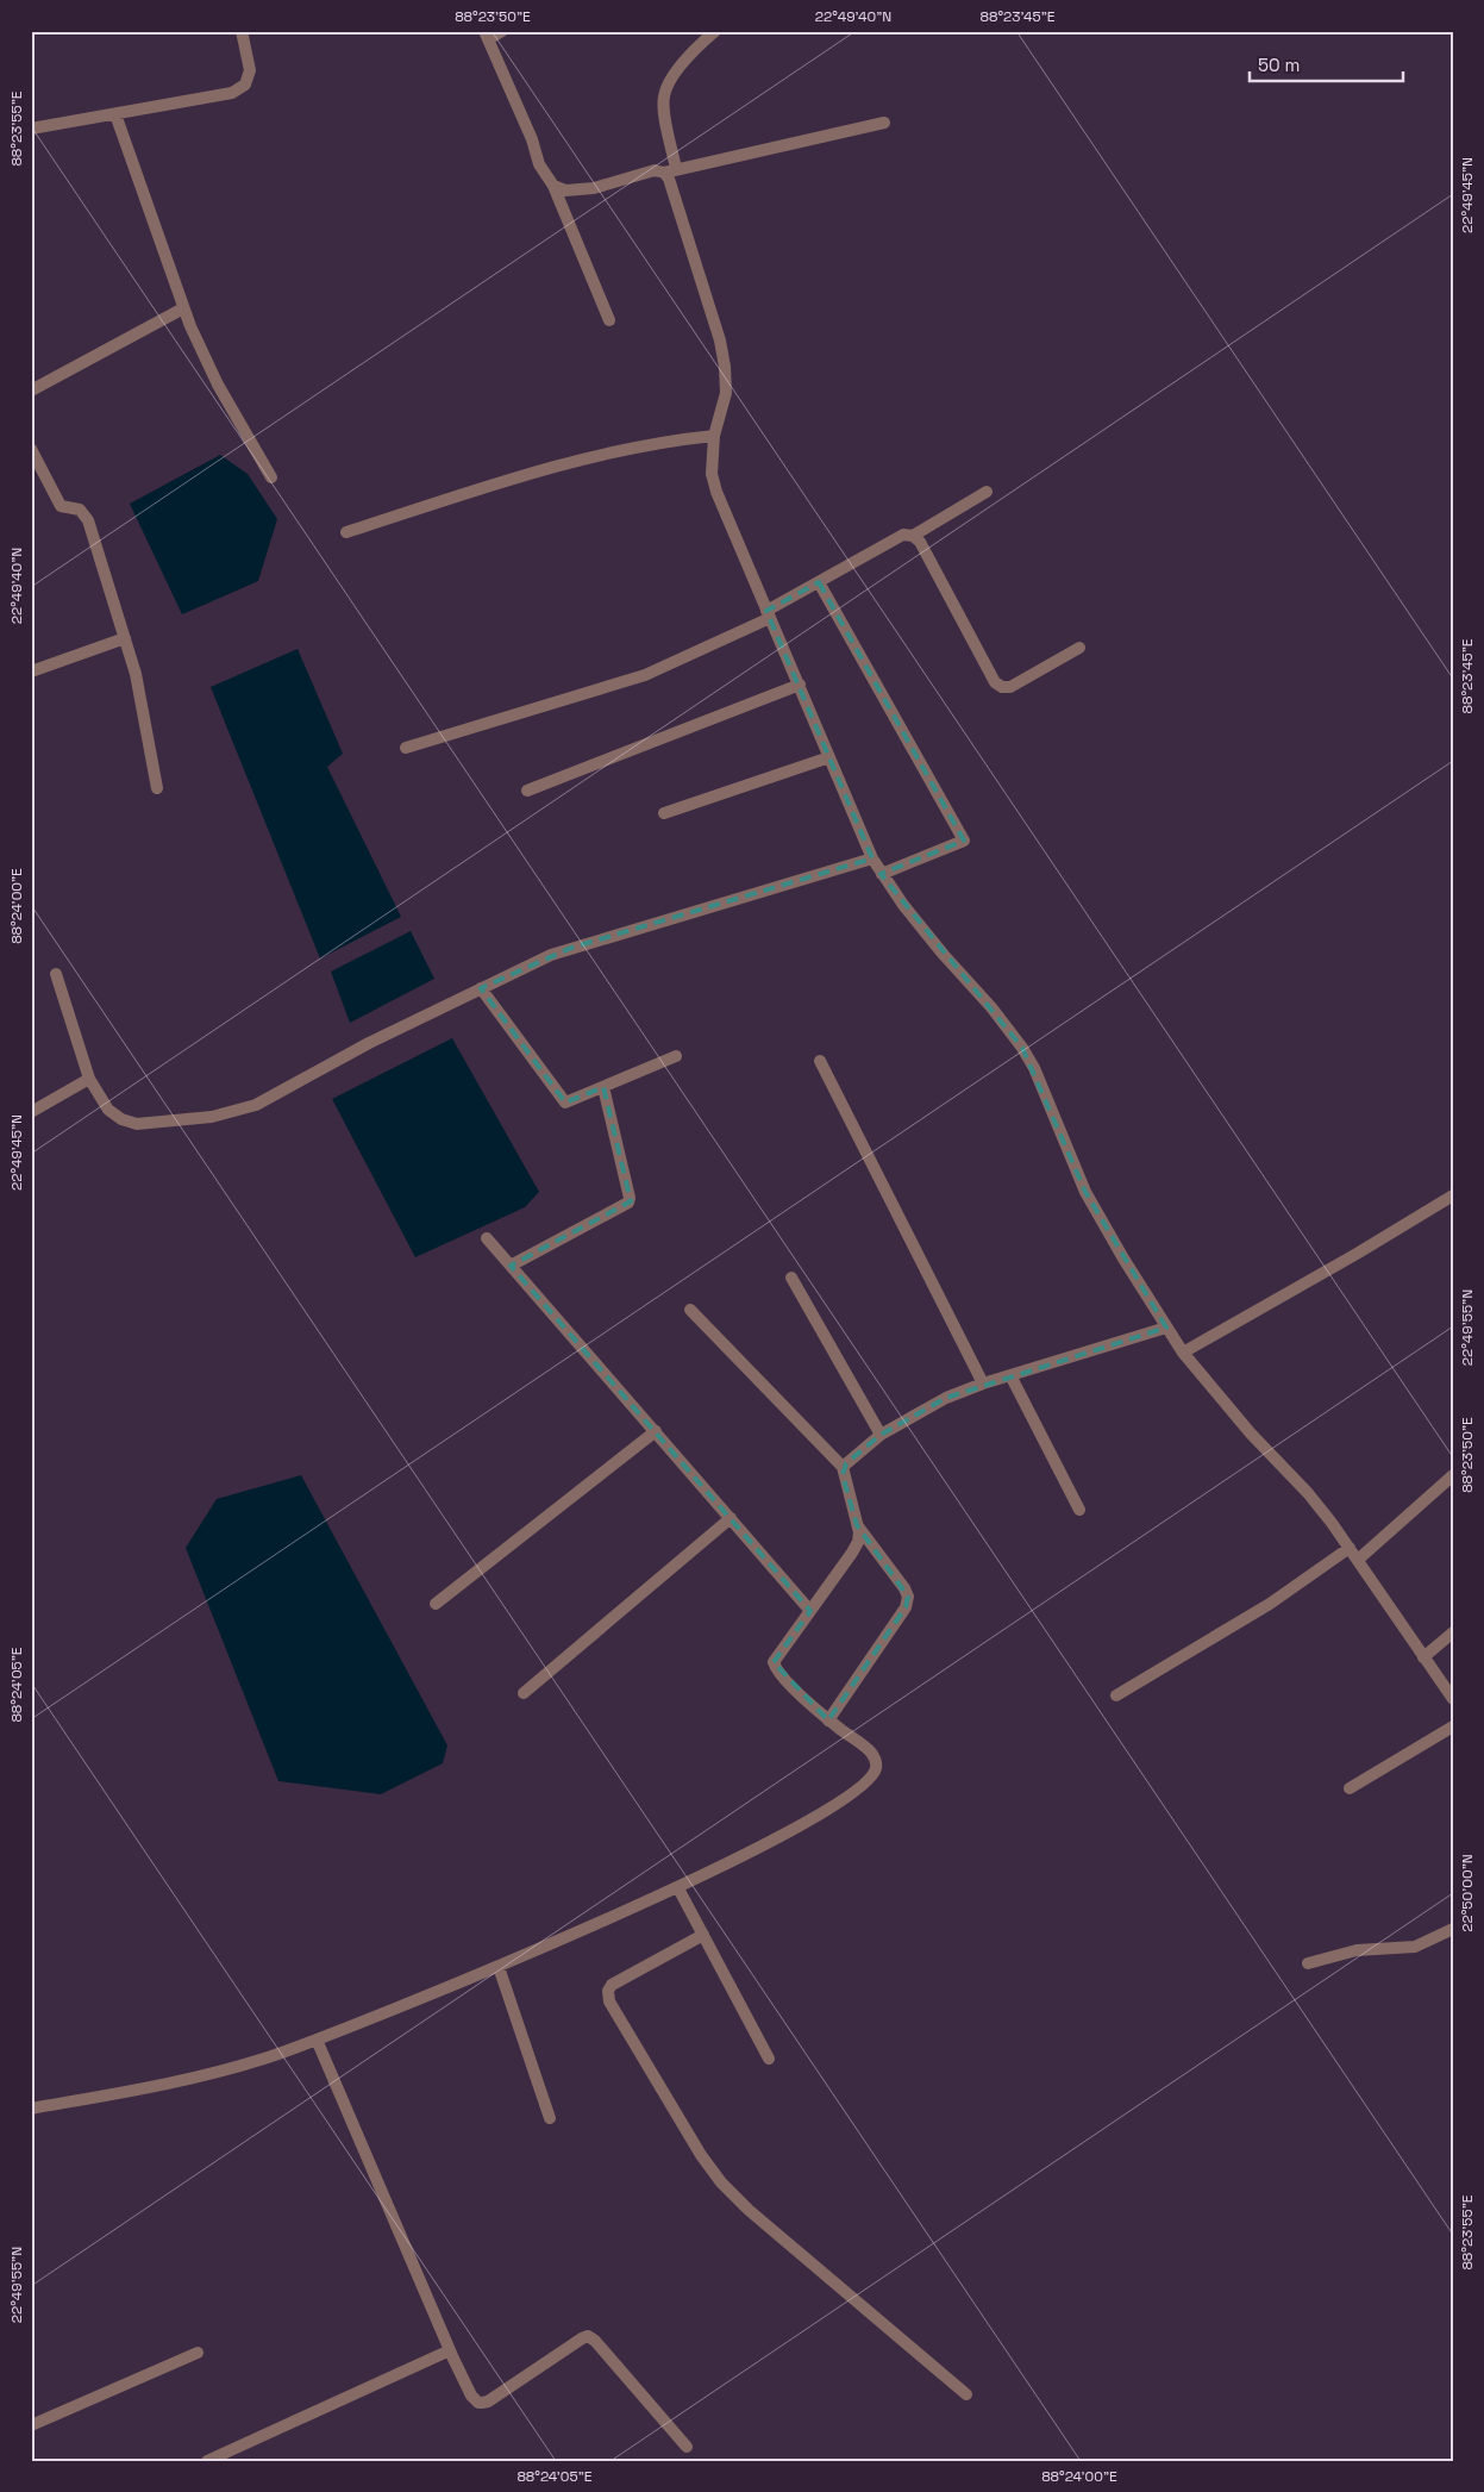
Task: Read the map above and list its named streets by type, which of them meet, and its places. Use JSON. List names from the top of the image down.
{
  "scale_bar": "50 m",
  "coordinates": [
    "88°23'50\"E",
    "22°49'40\"N",
    "88°23'45\"E",
    "88°23'55\"E",
    "22°49'45\"N",
    "88°24'00\"E",
    "22°49'55\"N",
    "88°24'05\"E",
    "22°50'00\"N"
  ]
}
